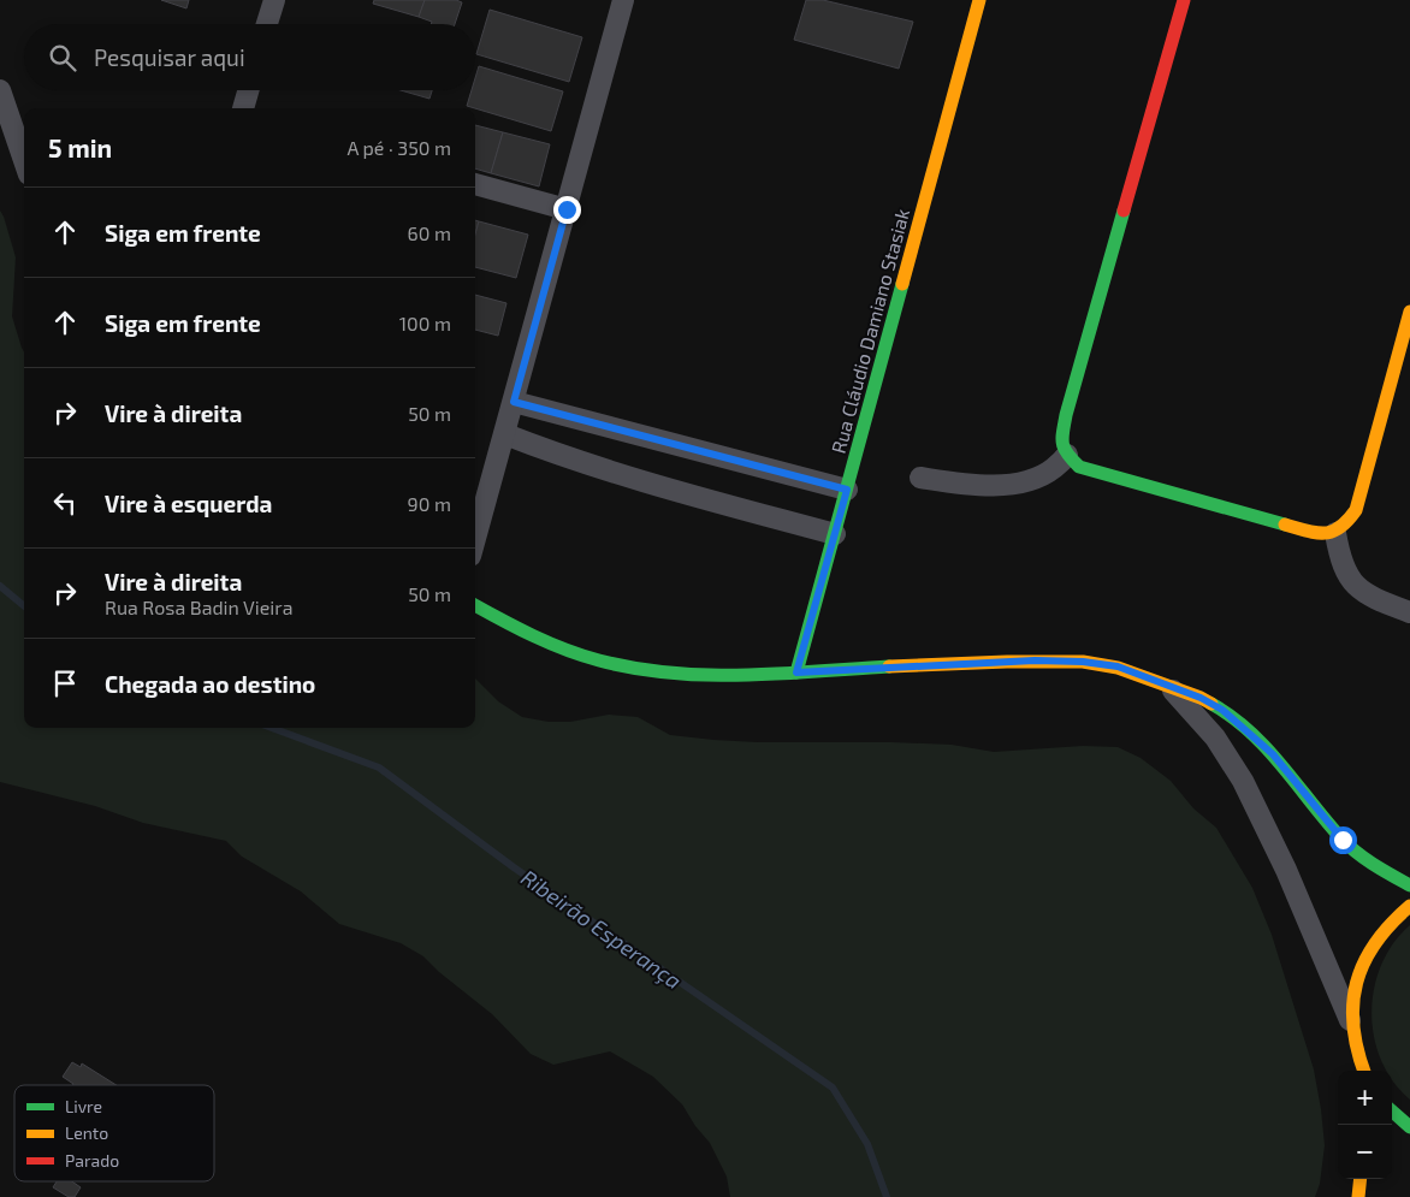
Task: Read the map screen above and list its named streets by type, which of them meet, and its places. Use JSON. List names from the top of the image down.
{
  "streets": {
    "street": ["Rua Cláudio Damiano Stasiak"]
  },
  "water": ["Ribeirão Esperança"],
  "legend": ["Livre", "Lento", "Parado"],
  "page": {
    "search": "Pesquisar aqui",
    "heading": ["5 min", "A pé · 350 m"],
    "list": [
      ["Siga em frente", "60 m"],
      ["Siga em frente", "100 m"],
      ["Vire à direita", "50 m"],
      ["Vire à esquerda", "90 m"],
      ["Vire à direita", "Rua Rosa Badin Vieira", "50 m"],
      "Chegada ao destino"
    ],
    "map_buttons": ["+", "−"]
  }
}
